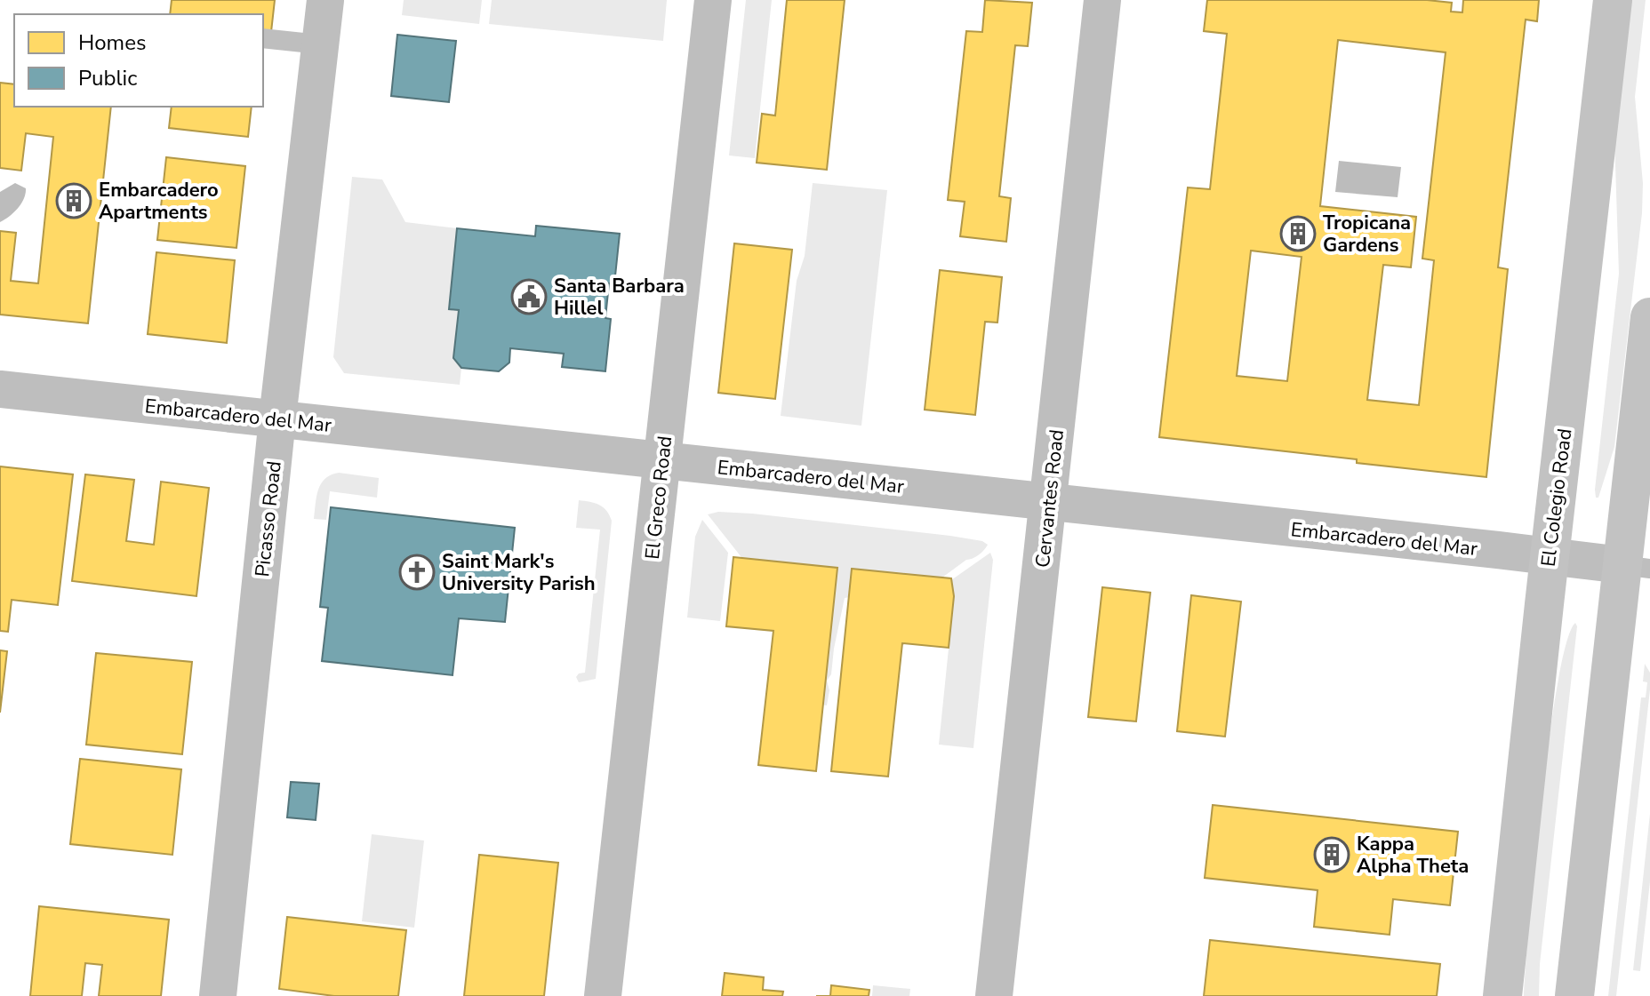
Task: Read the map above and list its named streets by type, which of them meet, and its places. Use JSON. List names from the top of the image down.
{
  "streets": {
    "main road": ["El Colegio Road"],
    "street": [
      "Embarcadero del Mar",
      "El Greco Road",
      "Cervantes Road",
      "Picasso Road"
    ]
  },
  "crossings": [
    ["Embarcadero del Mar", "El Greco Road"],
    ["Embarcadero del Mar", "El Colegio Road"],
    ["Embarcadero del Mar", "Cervantes Road"],
    ["Embarcadero del Mar", "Picasso Road"]
  ],
  "places": {
    "building": ["Embarcadero Apartments", "Tropicana Gardens", "Kappa Alpha Theta"],
    "public building": ["Santa Barbara Hillel"],
    "church": ["Saint Mark's University Parish"]
  },
  "legend": ["Homes", "Public"]
}
